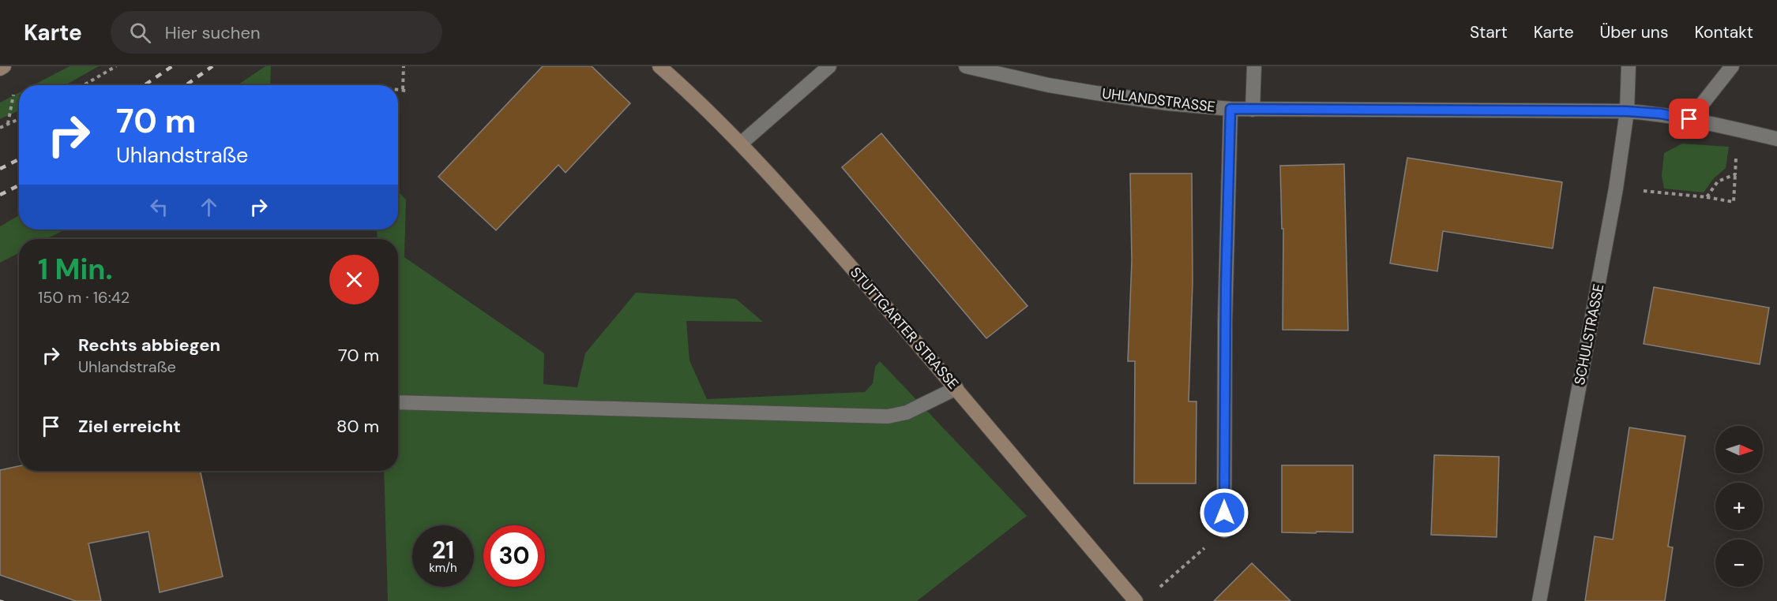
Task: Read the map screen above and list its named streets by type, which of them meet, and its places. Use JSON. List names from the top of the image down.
{
  "streets": {
    "main road": ["STUTTGARTER STRASSE"],
    "street": ["UHLANDSTRASSE", "SCHULSTRASSE"]
  },
  "crossings": [
    ["UHLANDSTRASSE", "SCHULSTRASSE"]
  ],
  "north": "right",
  "page": {
    "header": "Karte",
    "search": "Hier suchen",
    "nav": [
      "Start",
      "Karte",
      "Über uns",
      "Kontakt"
    ],
    "turn": ["70 m", "Uhlandstraße"],
    "heading": ["1 Min.", "150 m · 16:42"],
    "list": [
      {
        "name": "Rechts abbiegen",
        "note": "Uhlandstraße",
        "value": "70 m"
      },
      {
        "name": "Ziel erreicht",
        "value": "80 m"
      }
    ],
    "map_buttons": ["+", "−"],
    "speed": "21 km/h",
    "limit": "30"
  }
}
